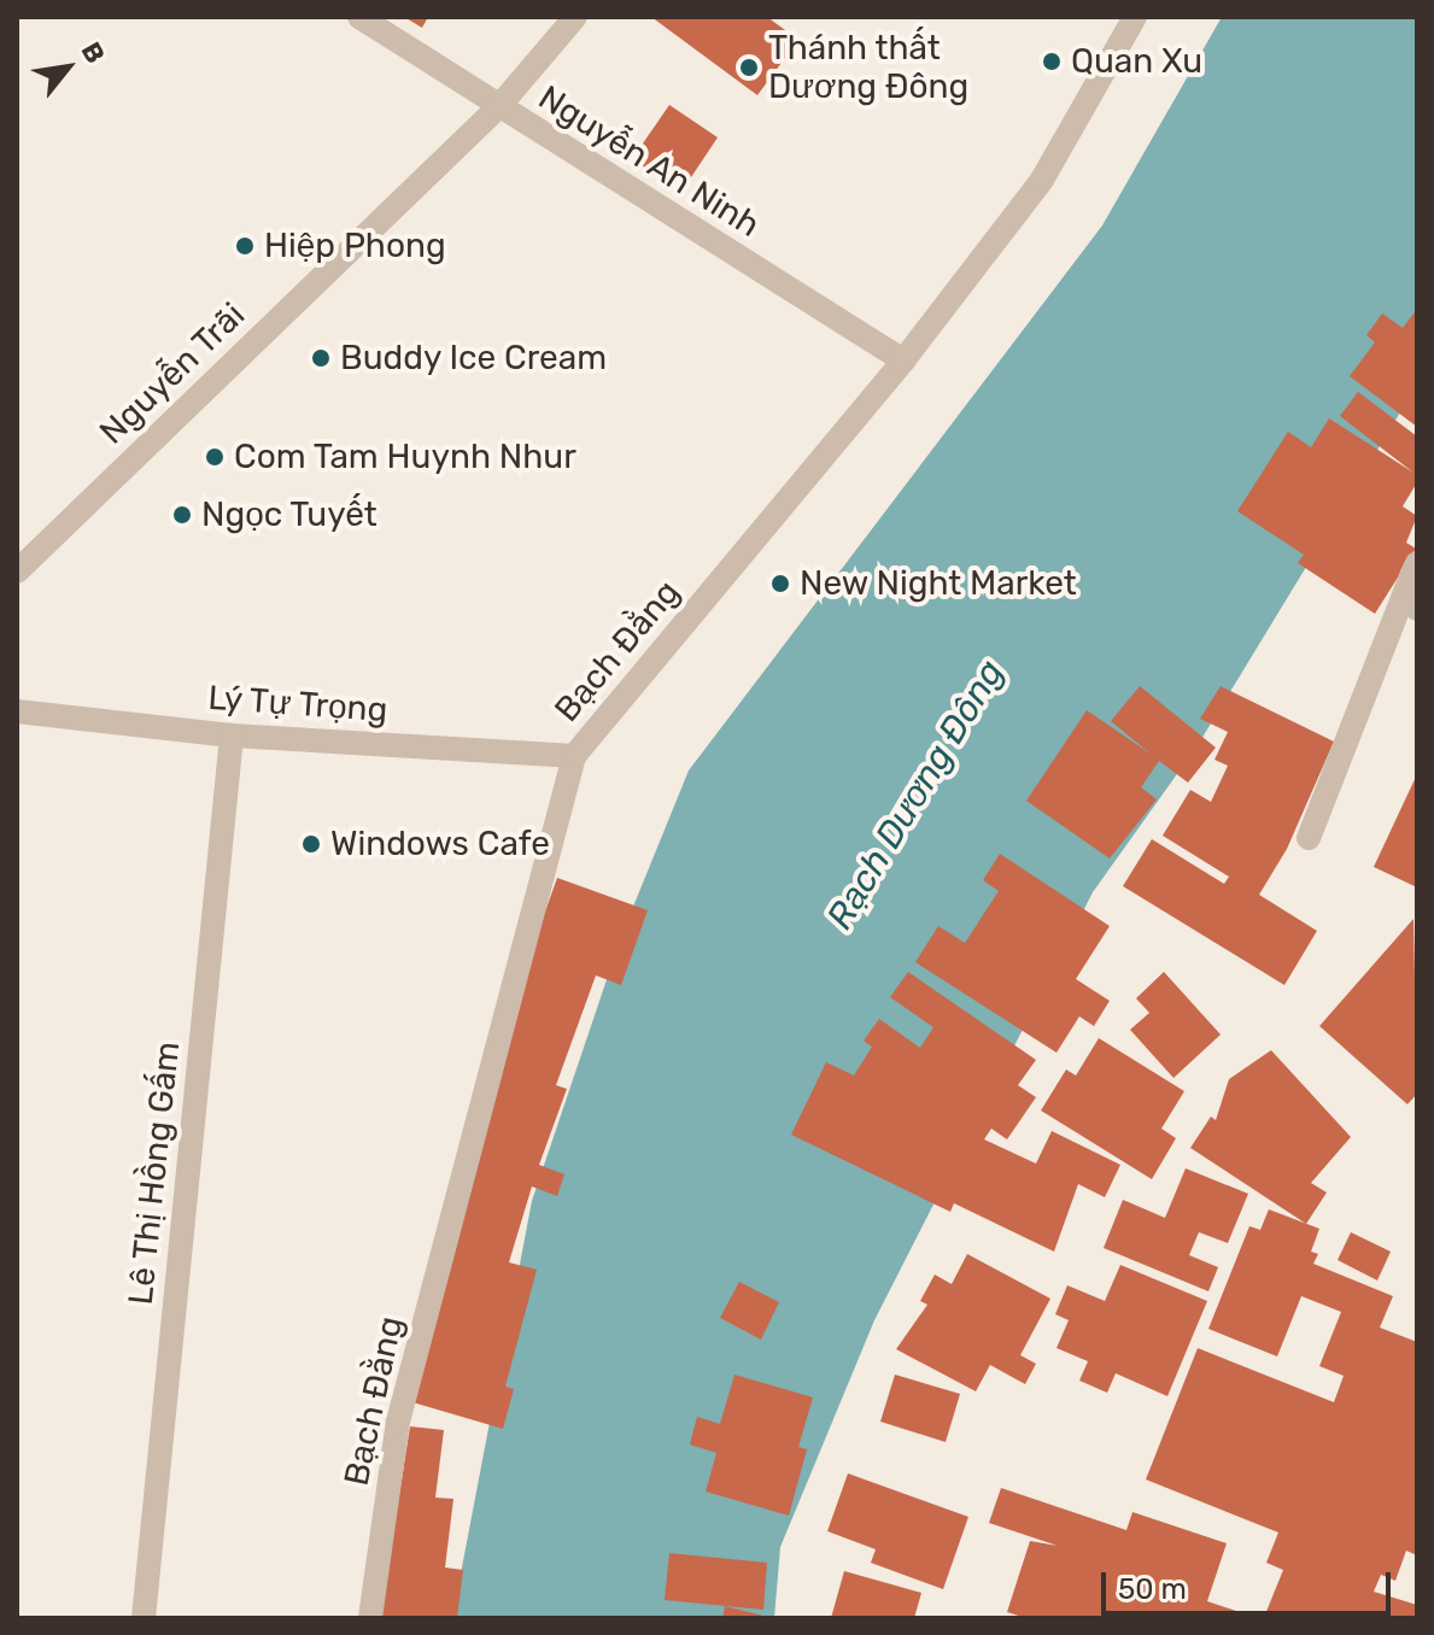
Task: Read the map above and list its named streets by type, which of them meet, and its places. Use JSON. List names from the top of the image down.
{
  "streets": {
    "street": [
      "Nguyễn An Ninh",
      "Nguyễn Trãi",
      "Bạch Đằng",
      "Lý Tự Trọng",
      "Lê Thị Hồng Gấm"
    ]
  },
  "crossings": [
    ["Nguyễn An Ninh", "Nguyễn Trãi"],
    ["Nguyễn An Ninh", "Bạch Đằng"],
    ["Bạch Đằng", "Lý Tự Trọng"],
    ["Lý Tự Trọng", "Lê Thị Hồng Gấm"]
  ],
  "water": ["Rạch Dương Đông"],
  "places": [
    "Quan Xu",
    "Thánh thất Dương Đông",
    "Hiệp Phong",
    "Buddy Ice Cream",
    "Com Tam Huynh Nhur",
    "Ngọc Tuyết",
    "New Night Market",
    "Windows Cafe"
  ],
  "scale_bar": "50 m",
  "north": "top right"
}
